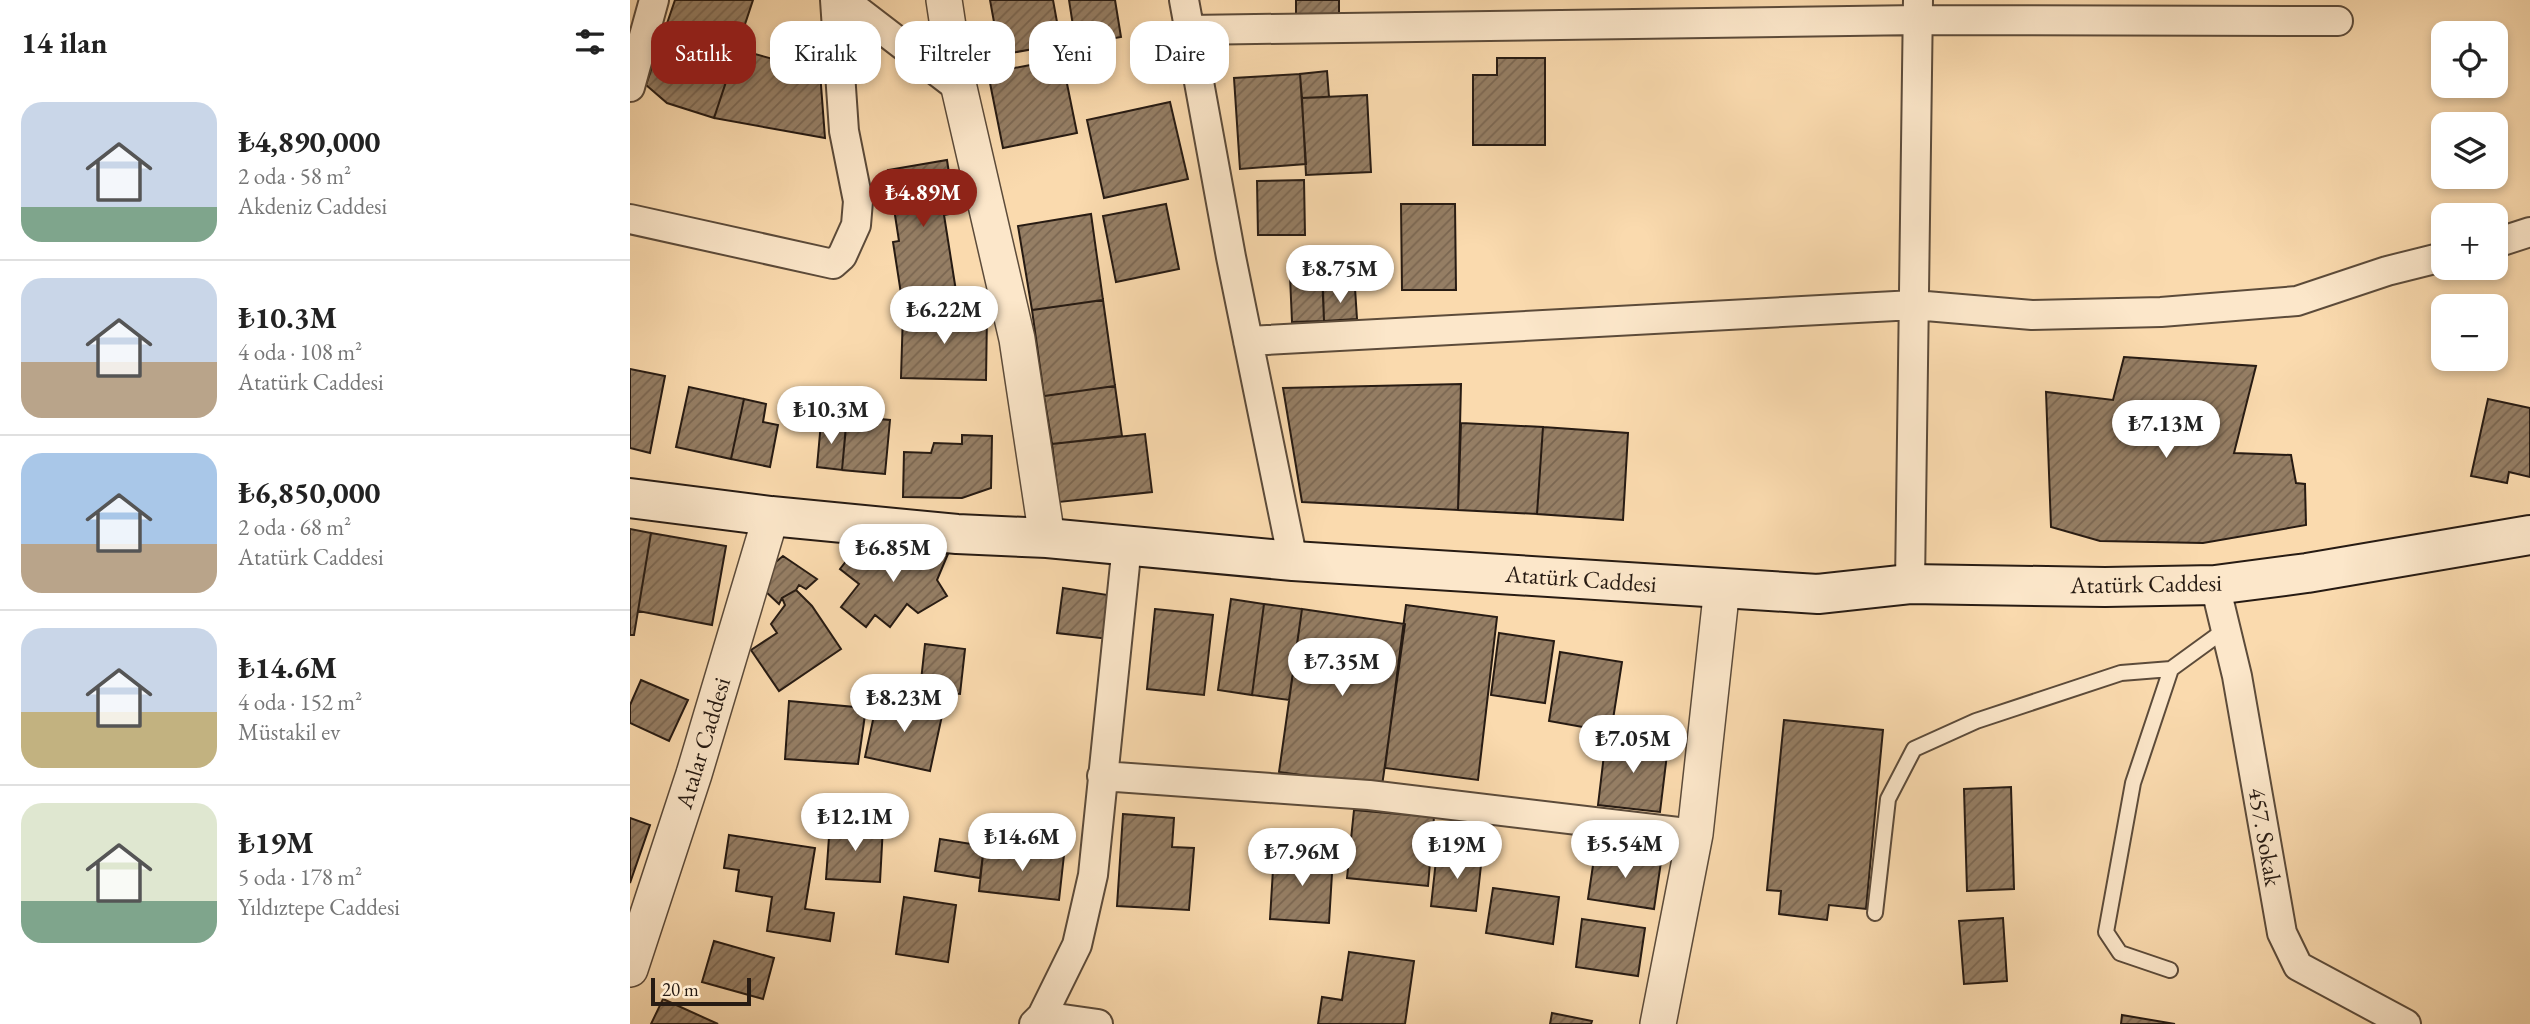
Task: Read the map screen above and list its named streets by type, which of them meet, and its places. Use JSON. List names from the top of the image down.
{
  "streets": {
    "main road": ["Atatürk Caddesi"],
    "street": ["Atalar Caddesi", "457. Sokak"]
  },
  "crossings": [
    ["Atatürk Caddesi", "Atalar Caddesi"],
    ["Atatürk Caddesi", "457. Sokak"]
  ],
  "scale_bar": "20 m",
  "page": {
    "heading": "14 ilan",
    "map_buttons": ["+", "−"],
    "chip": [
      "Satılık",
      "Kiralık",
      "Filtreler",
      "Yeni",
      "Daire"
    ],
    "list": [
      {
        "name": "₺4,890,000",
        "note": "2 oda · 58 m² · Akdeniz Caddesi"
      },
      {
        "name": "₺10.3M",
        "note": "4 oda · 108 m² · Atatürk Caddesi"
      },
      {
        "name": "₺6,850,000",
        "note": "2 oda · 68 m² · Atatürk Caddesi"
      },
      {
        "name": "₺14.6M",
        "note": "4 oda · 152 m² · Müstakil ev"
      },
      {
        "name": "₺19M",
        "note": "5 oda · 178 m² · Yıldıztepe Caddesi"
      }
    ],
    "price": [
      "₺4.89M",
      "₺8.75M",
      "₺6.22M",
      "₺10.3M",
      "₺7.13M",
      "₺6.85M",
      "₺7.35M",
      "₺8.23M",
      "₺7.05M",
      "₺12.1M",
      "₺14.6M",
      "₺5.54M",
      "₺19M",
      "₺7.96M"
    ],
    "scale": "20 m"
  }
}
